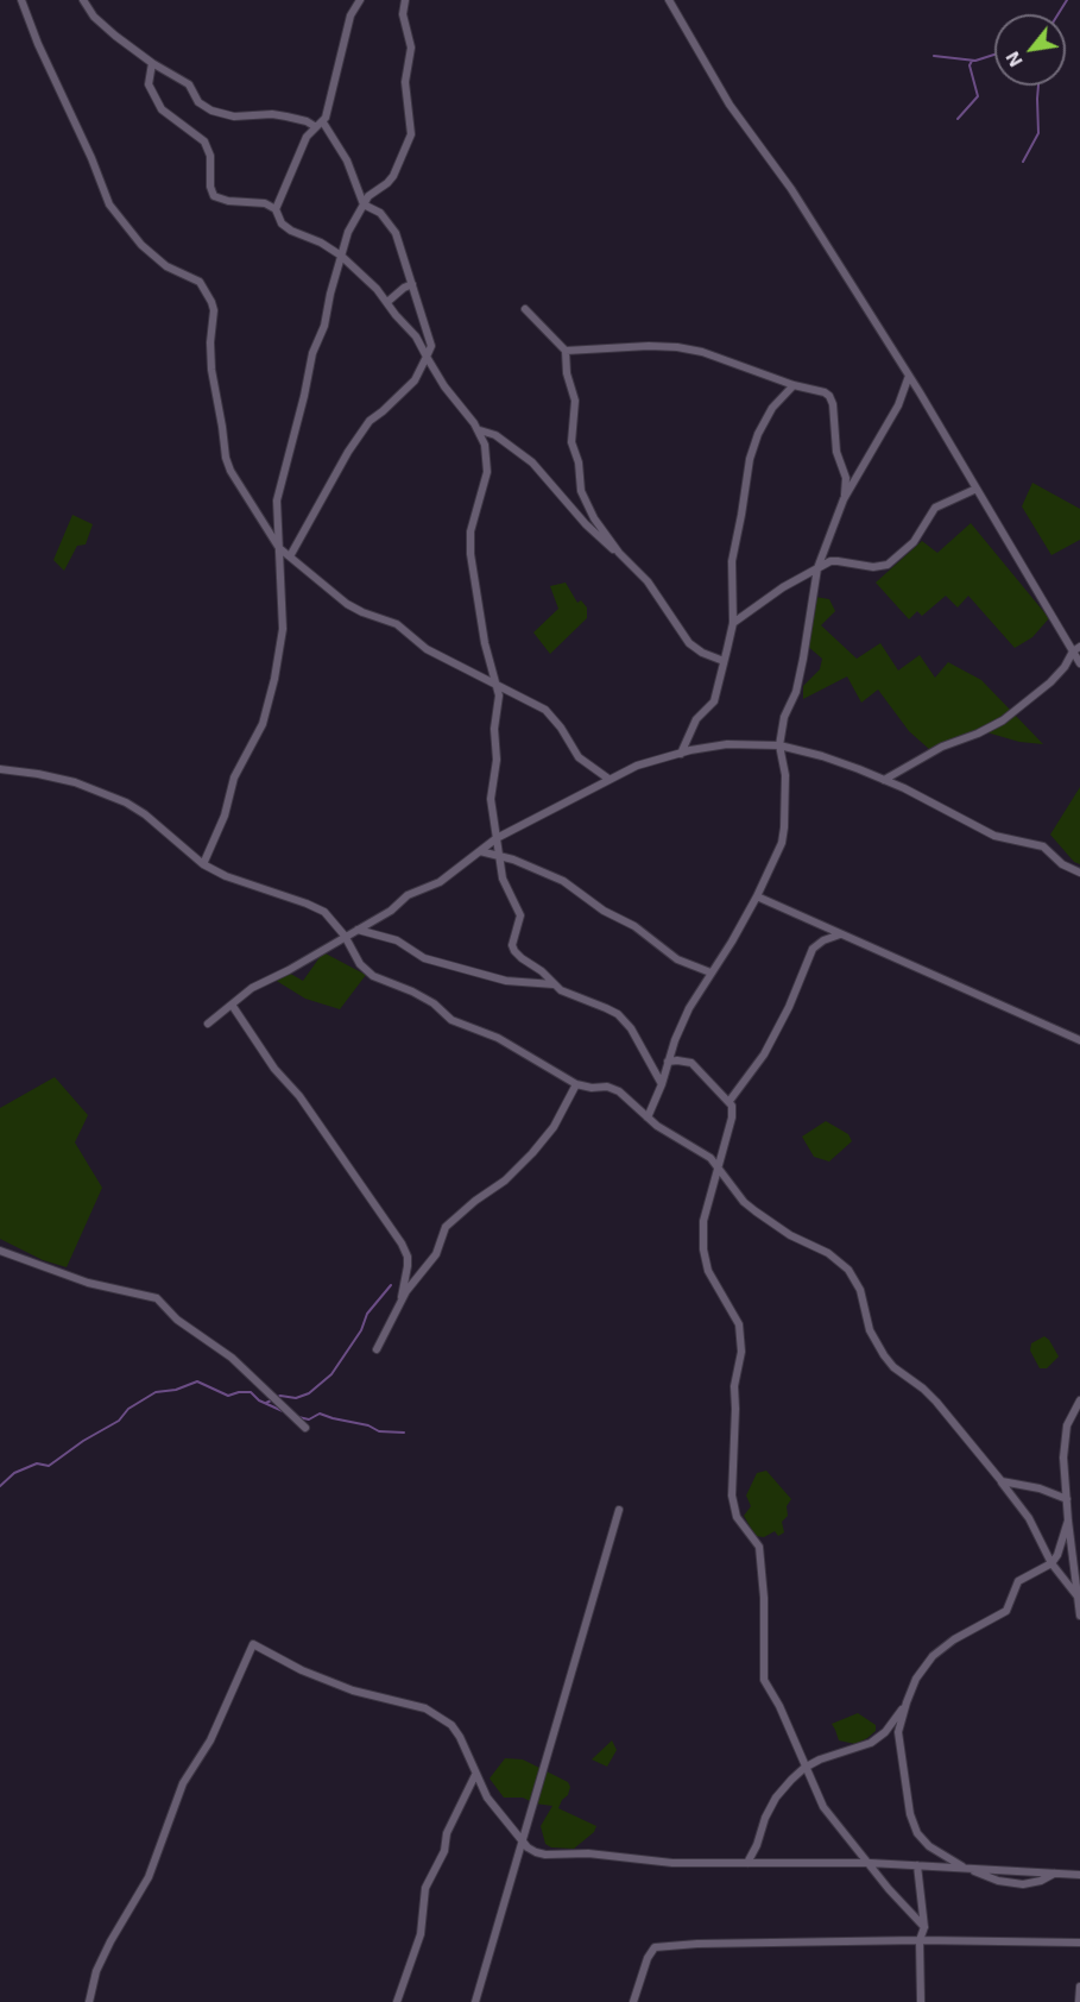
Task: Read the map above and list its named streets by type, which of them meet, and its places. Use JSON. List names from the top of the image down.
{
  "north": "bottom left"
}
